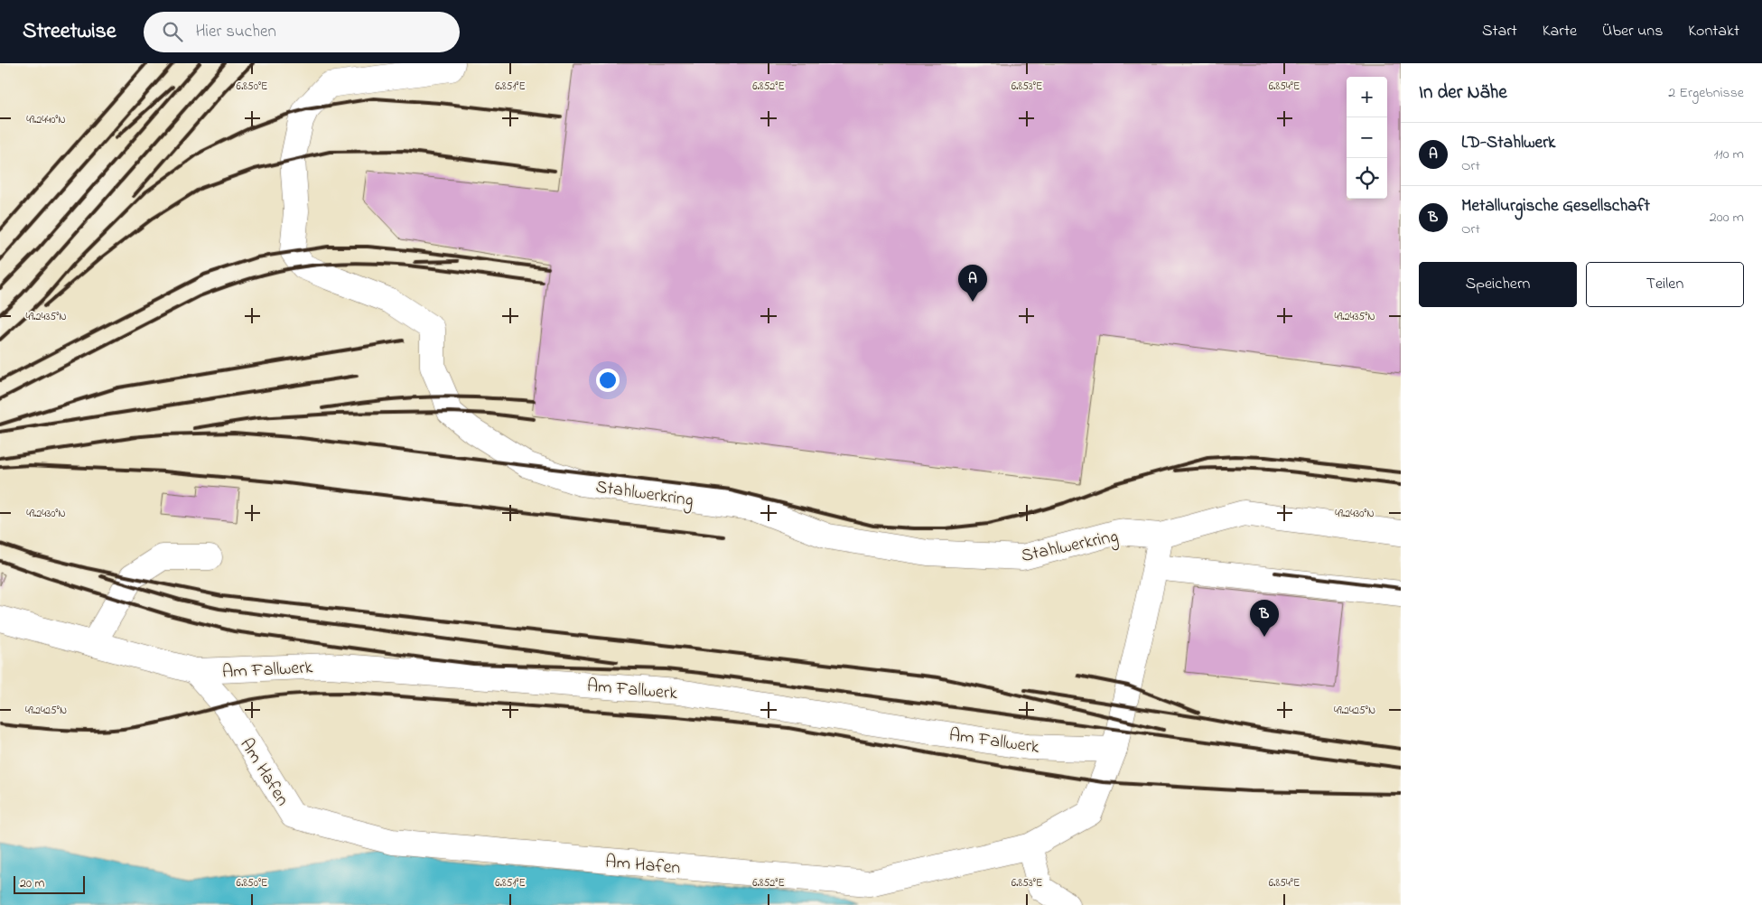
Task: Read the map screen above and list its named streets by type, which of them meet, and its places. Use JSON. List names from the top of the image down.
{
  "streets": {
    "lane": ["Stahlwerkring", "Am Fallwerk", "Am Hafen"]
  },
  "crossings": [
    ["Am Fallwerk", "Am Hafen"]
  ],
  "scale_bar": "20 m",
  "page": {
    "header": "Streetwise",
    "search": "Hier suchen",
    "nav": [
      "Start",
      "Karte",
      "Über uns",
      "Kontakt"
    ],
    "heading": ["In der Nähe", "2 Ergebnisse"],
    "map_buttons": ["+", "−"],
    "list": [
      {
        "mark": "A",
        "name": "LD-Stahlwerk",
        "note": "Ort",
        "value": "110 m"
      },
      {
        "mark": "B",
        "name": "Metallurgische Gesellschaft",
        "note": "Ort",
        "value": "200 m"
      }
    ],
    "buttons": ["Speichern", "Teilen"],
    "pins": ["A", "B"],
    "scale": "20 m"
  },
  "coordinates": [
    "6.850°E",
    "6.851°E",
    "6.852°E",
    "6.853°E",
    "6.854°E",
    "49.2440°N",
    "49.2435°N",
    "49.2430°N",
    "49.2425°N"
  ]
}
